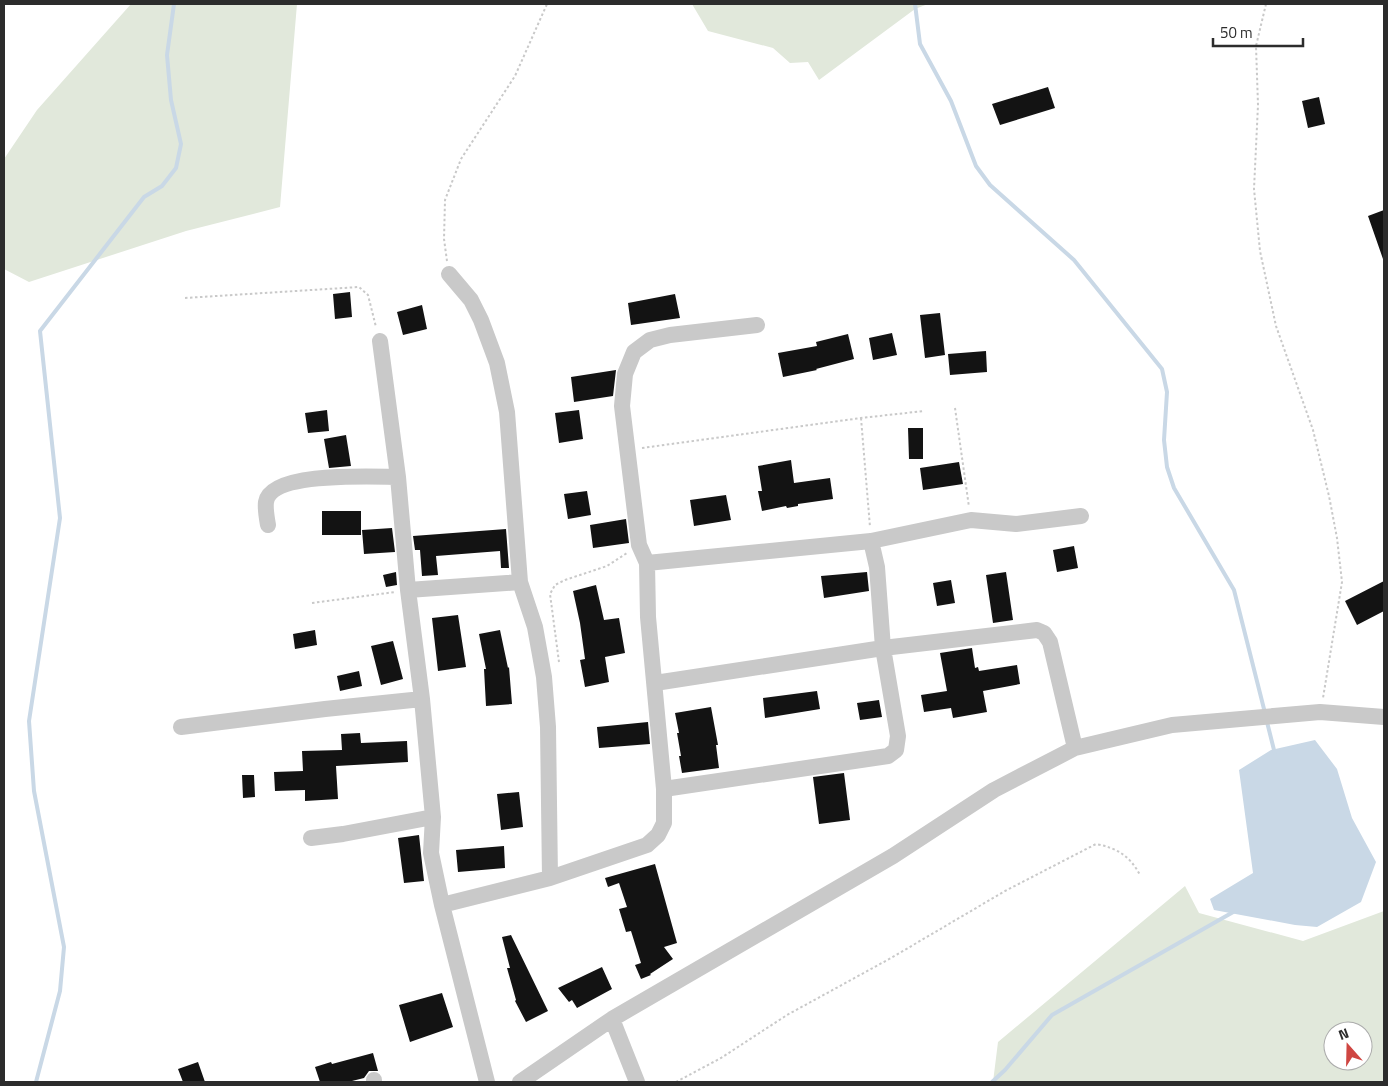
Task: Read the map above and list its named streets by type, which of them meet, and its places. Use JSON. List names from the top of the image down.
{
  "scale_bar": "50 m",
  "north": "top"
}
